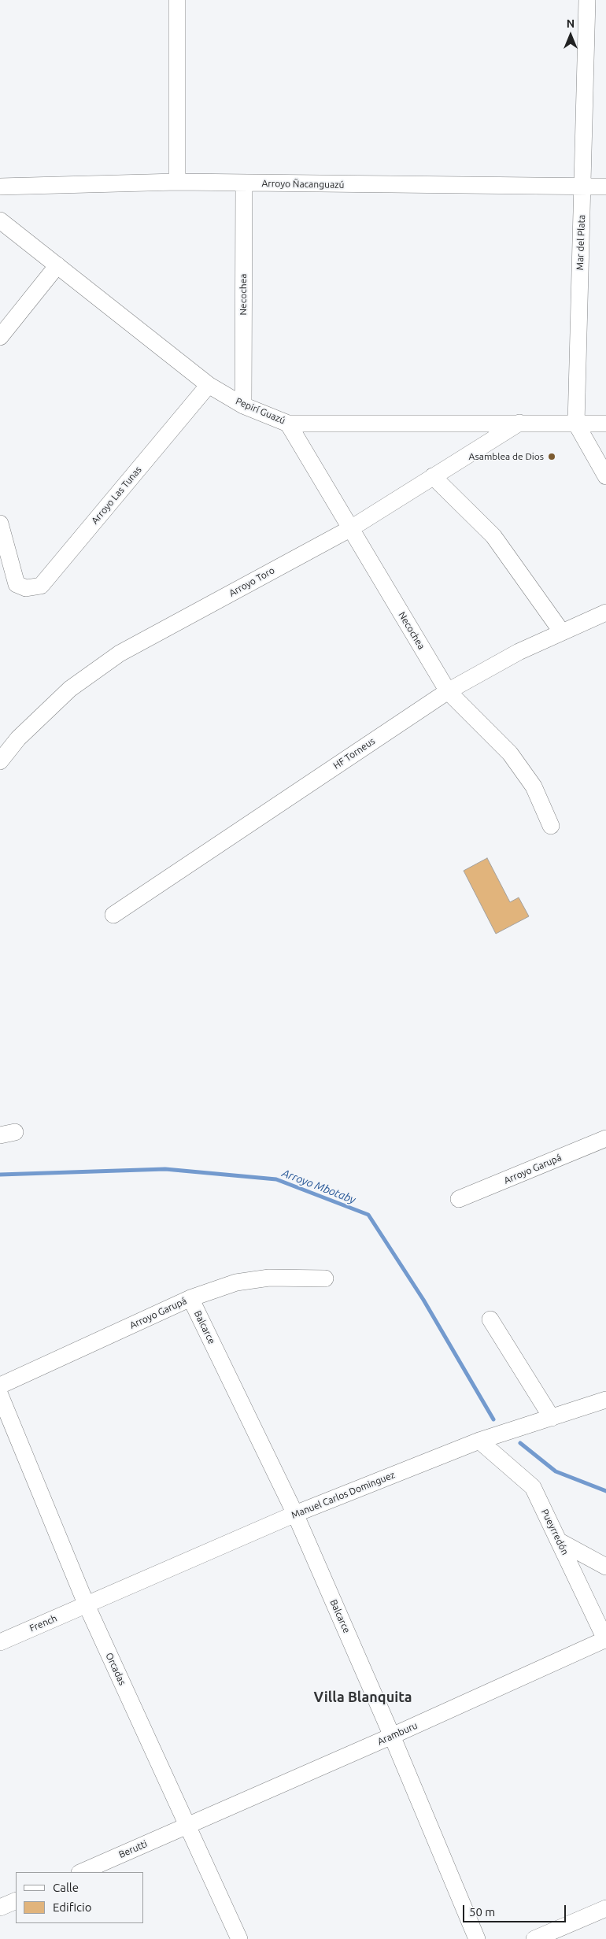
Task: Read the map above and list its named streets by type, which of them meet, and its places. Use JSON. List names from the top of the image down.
{
  "streets": {
    "street": [
      "Arroyo Ñacanguazú",
      "Mar del Plata",
      "Necochea",
      "Pepirí Guazú",
      "Arroyo Las Tunas",
      "Arroyo Toro",
      "HF Torneus",
      "Arroyo Garupá",
      "Balcarce",
      "Manuel Carlos Dominguez",
      "Pueyrredón",
      "French",
      "Orcadas",
      "Aramburu",
      "Berutti"
    ]
  },
  "crossings": [
    ["Arroyo Ñacanguazú", "Mar del Plata"],
    ["Arroyo Ñacanguazú", "Necochea"],
    ["Mar del Plata", "Pepirí Guazú"],
    ["Necochea", "Pepirí Guazú"],
    ["Necochea", "Arroyo Toro"],
    ["Necochea", "HF Torneus"],
    ["Pepirí Guazú", "Arroyo Las Tunas"],
    ["Pepirí Guazú", "Arroyo Toro"],
    ["Arroyo Garupá", "Balcarce"],
    ["Balcarce", "Manuel Carlos Dominguez"],
    ["Balcarce", "Aramburu"],
    ["Manuel Carlos Dominguez", "Pueyrredón"],
    ["Manuel Carlos Dominguez", "French"],
    ["Manuel Carlos Dominguez", "Orcadas"],
    ["Pueyrredón", "Aramburu"],
    ["French", "Orcadas"],
    ["Orcadas", "Aramburu"],
    ["Orcadas", "Berutti"],
    ["Aramburu", "Berutti"]
  ],
  "districts": ["Villa Blanquita"],
  "water": ["Arroyo Mbotaby"],
  "places": ["Asamblea de Dios"],
  "legend": ["Calle", "Edificio"],
  "scale_bar": "50 m",
  "north": "top"
}
